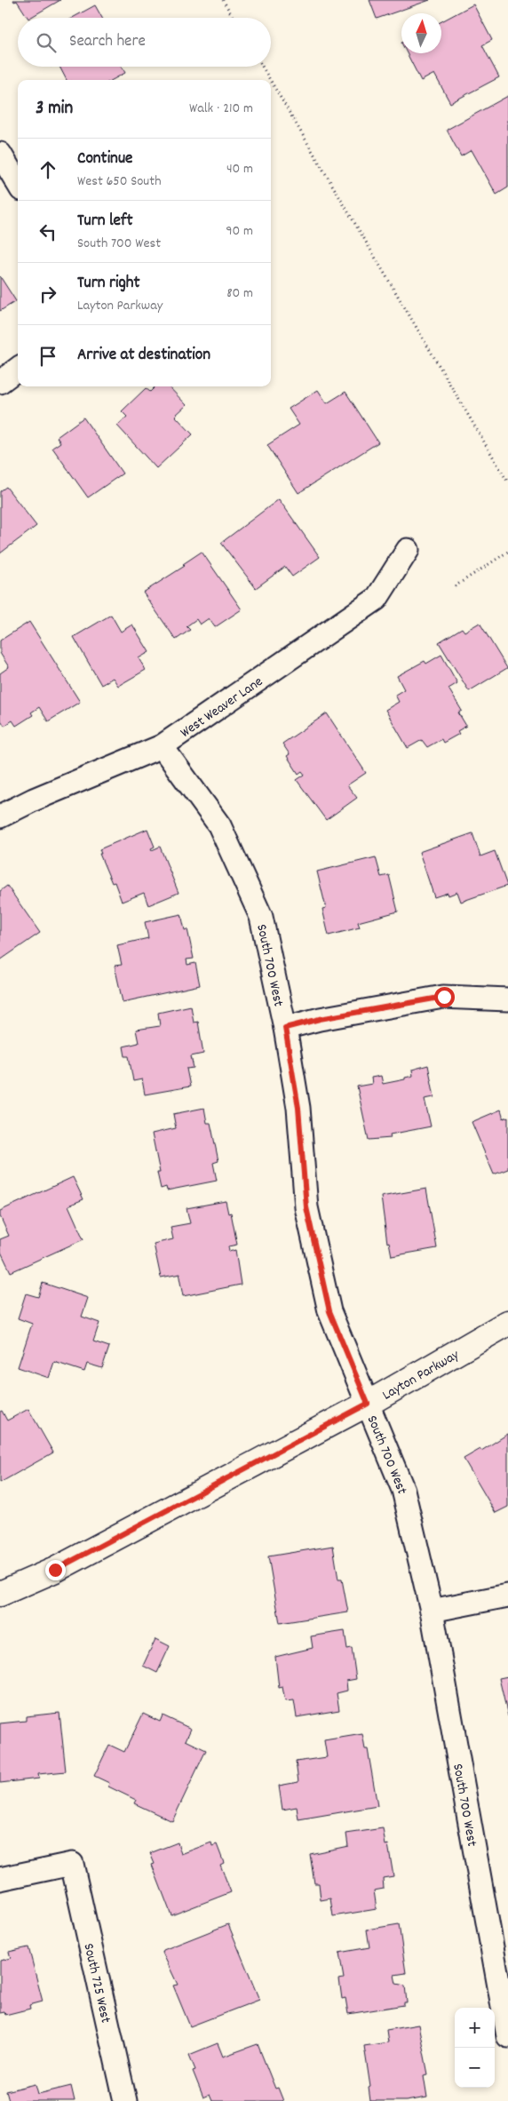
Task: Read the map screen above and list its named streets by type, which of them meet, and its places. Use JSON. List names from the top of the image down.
{
  "streets": {
    "main road": ["Layton Parkway"],
    "street": ["West Weaver Lane", "South 700 West", "South 725 West"]
  },
  "crossings": [
    ["West Weaver Lane", "South 700 West"],
    ["South 700 West", "Layton Parkway"]
  ],
  "north": "top",
  "page": {
    "search": "Search here",
    "heading": ["3 min", "Walk · 210 m"],
    "list": [
      ["Continue", "West 650 South", "40 m"],
      ["Turn left", "South 700 West", "90 m"],
      ["Turn right", "Layton Parkway", "80 m"],
      "Arrive at destination"
    ],
    "map_buttons": ["+", "−"]
  }
}
